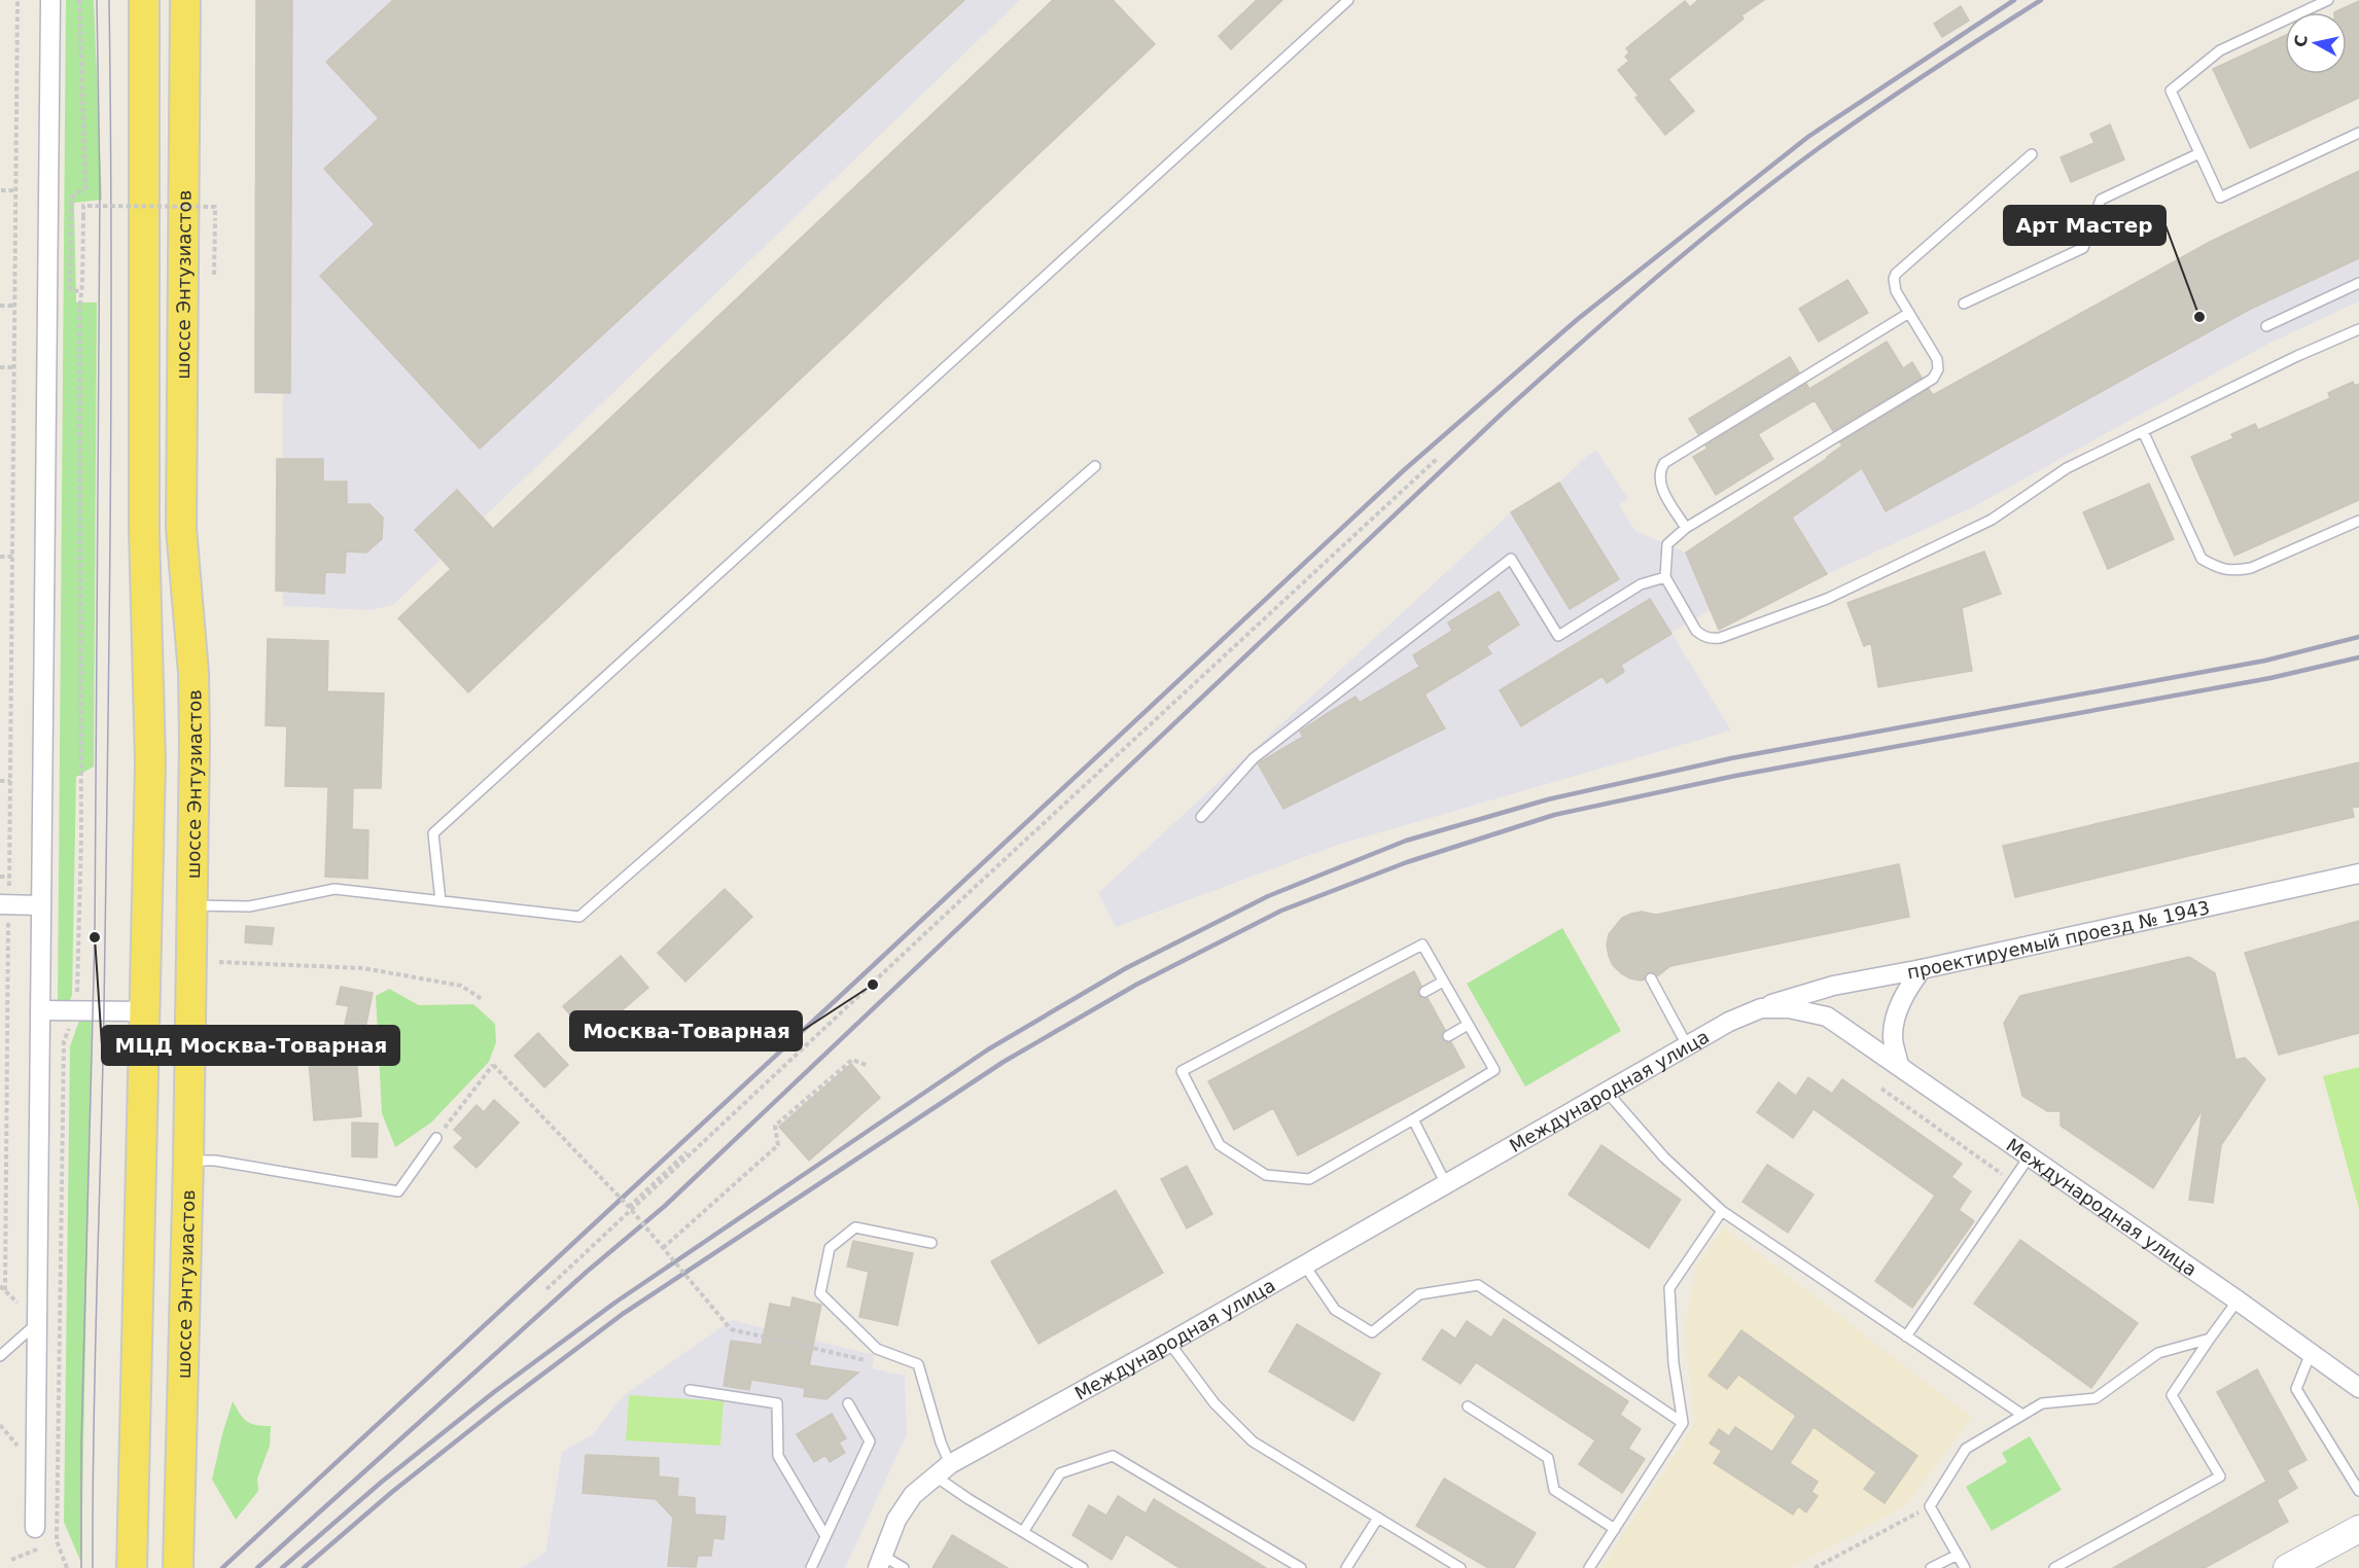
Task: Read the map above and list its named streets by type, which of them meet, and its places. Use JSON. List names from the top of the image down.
{
  "streets": {
    "main road": ["шоссе Энтузиастов"],
    "street": ["проектируемый проезд № 1943", "Международная улица"]
  },
  "crossings": [
    ["проектируемый проезд № 1943", "Международная улица"]
  ],
  "places": ["Арт Мастер", "МЦД Москва-Товарная", "Москва-Товарная"],
  "north": "left"
}
